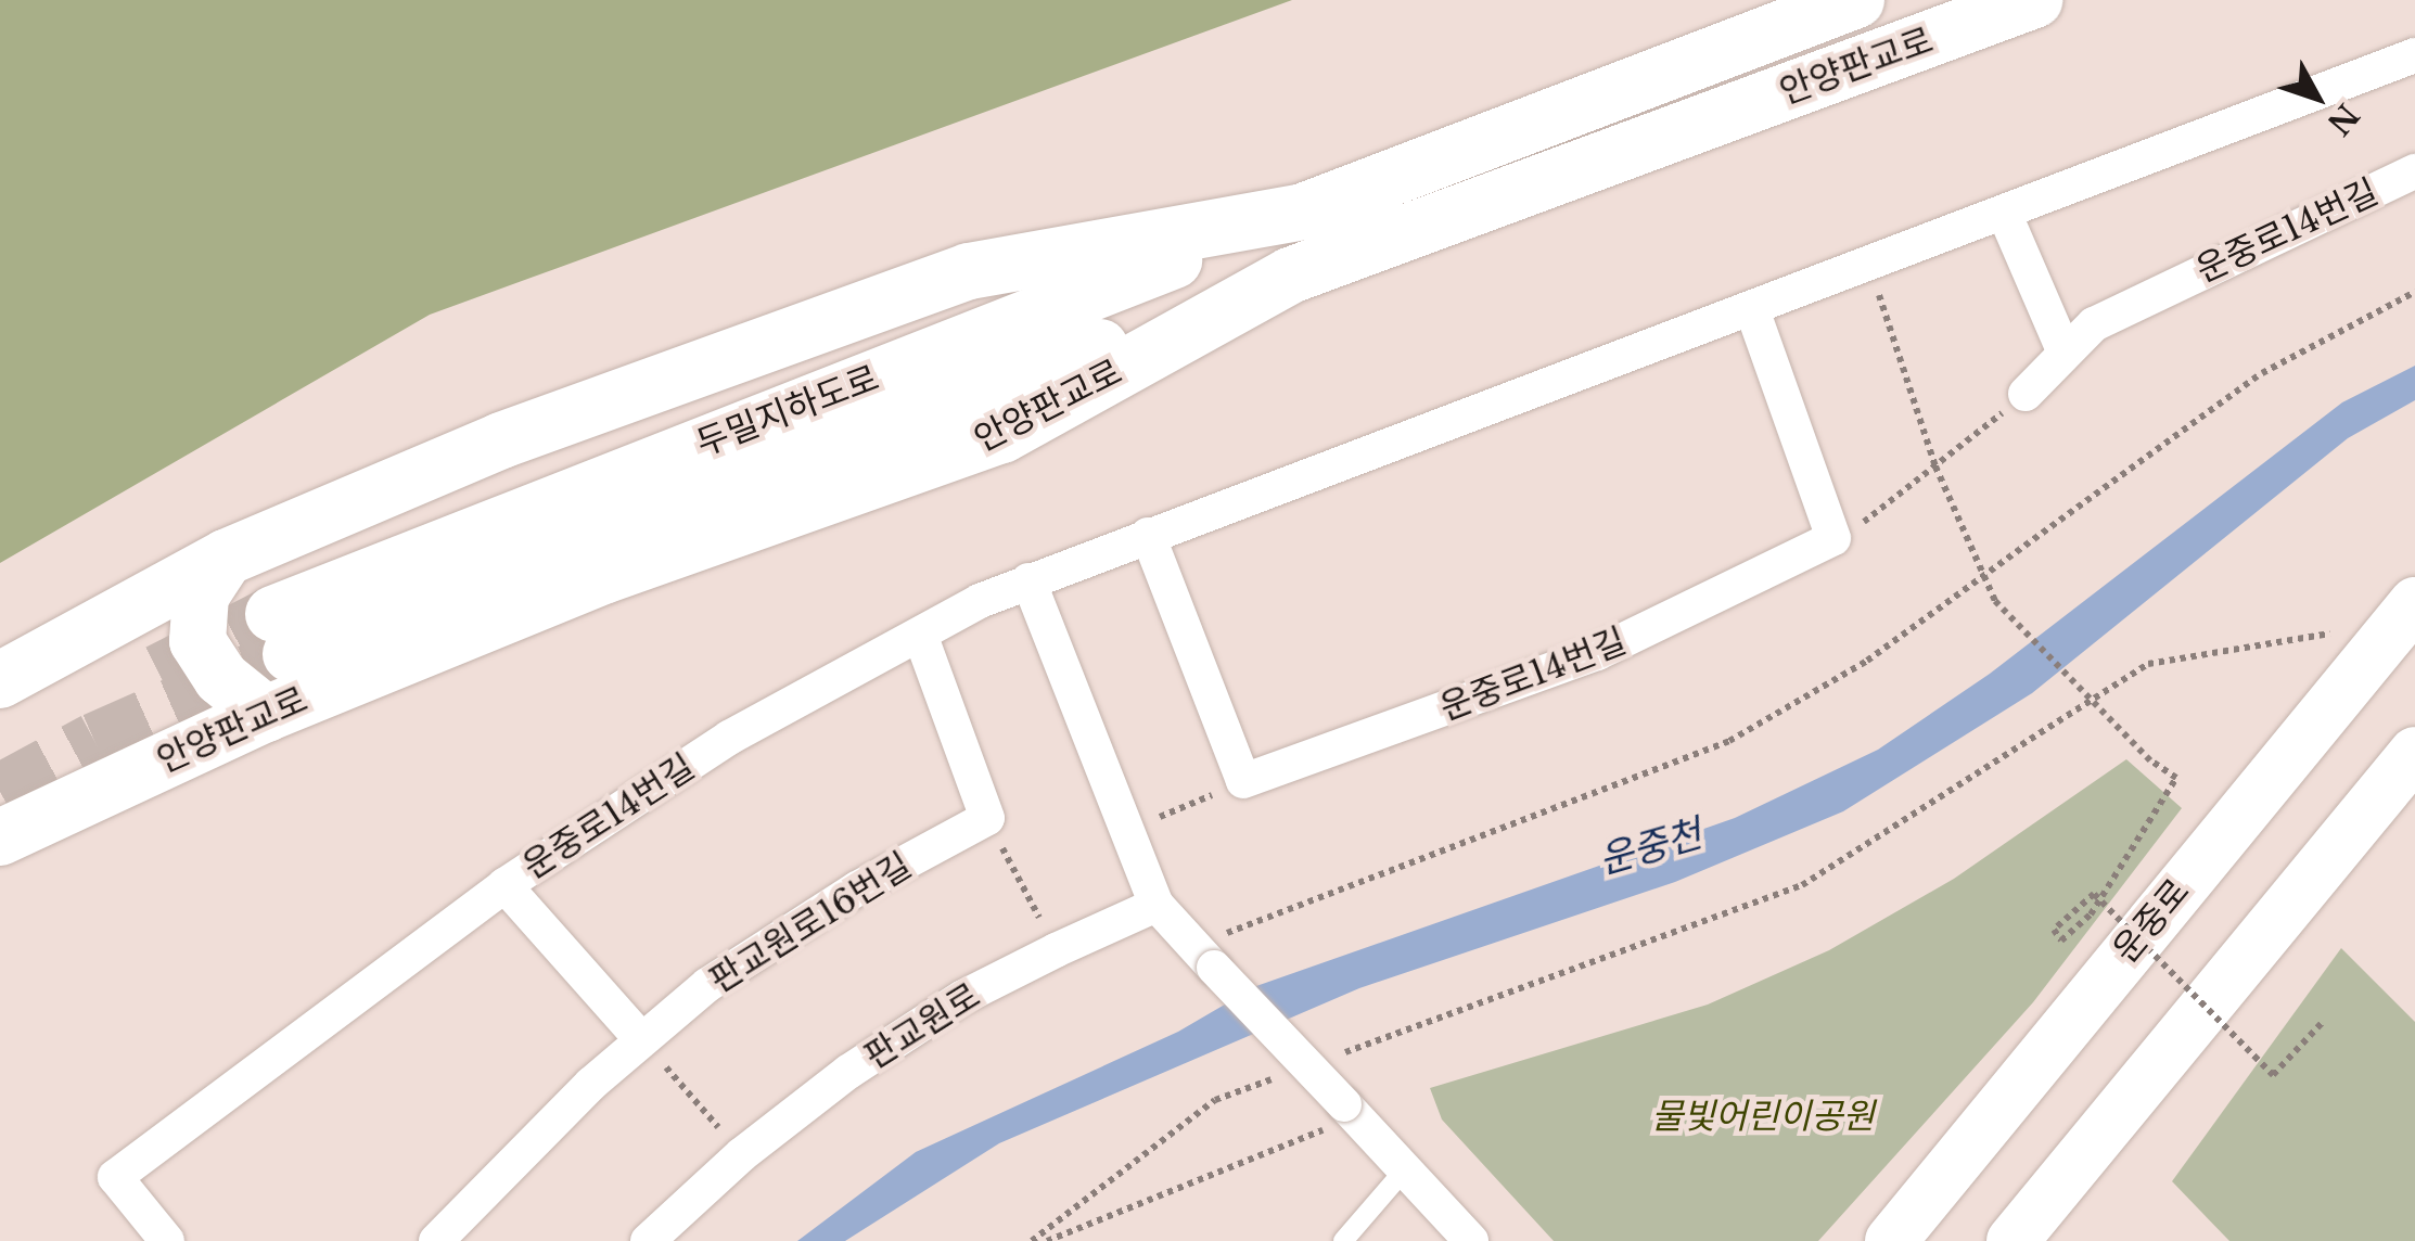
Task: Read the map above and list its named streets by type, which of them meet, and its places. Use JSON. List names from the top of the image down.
{
  "streets": {
    "main road": ["안양판교로", "두밀지하도로", "운중로"],
    "street": ["운중로14번길", "판교원로16번길", "판교원로"]
  },
  "crossings": [
    ["안양판교로", "두밀지하도로"]
  ],
  "water": ["운중천"],
  "parks": ["물빛어린이공원"],
  "north": "bottom right"
}
